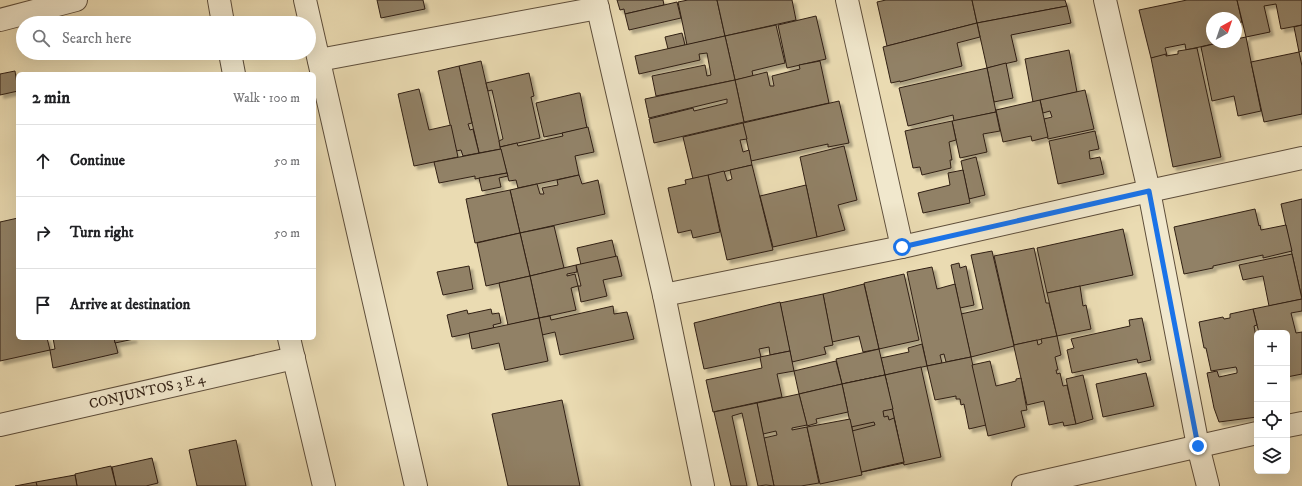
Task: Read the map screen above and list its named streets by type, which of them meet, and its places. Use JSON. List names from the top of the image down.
{
  "streets": {
    "street": ["CONJUNTOS 3 E 4"]
  },
  "north": "top right",
  "page": {
    "search": "Search here",
    "heading": ["2 min", "Walk · 100 m"],
    "list": [
      ["Continue", "50 m"],
      ["Turn right", "50 m"],
      "Arrive at destination"
    ],
    "map_buttons": ["+", "−"]
  }
}
